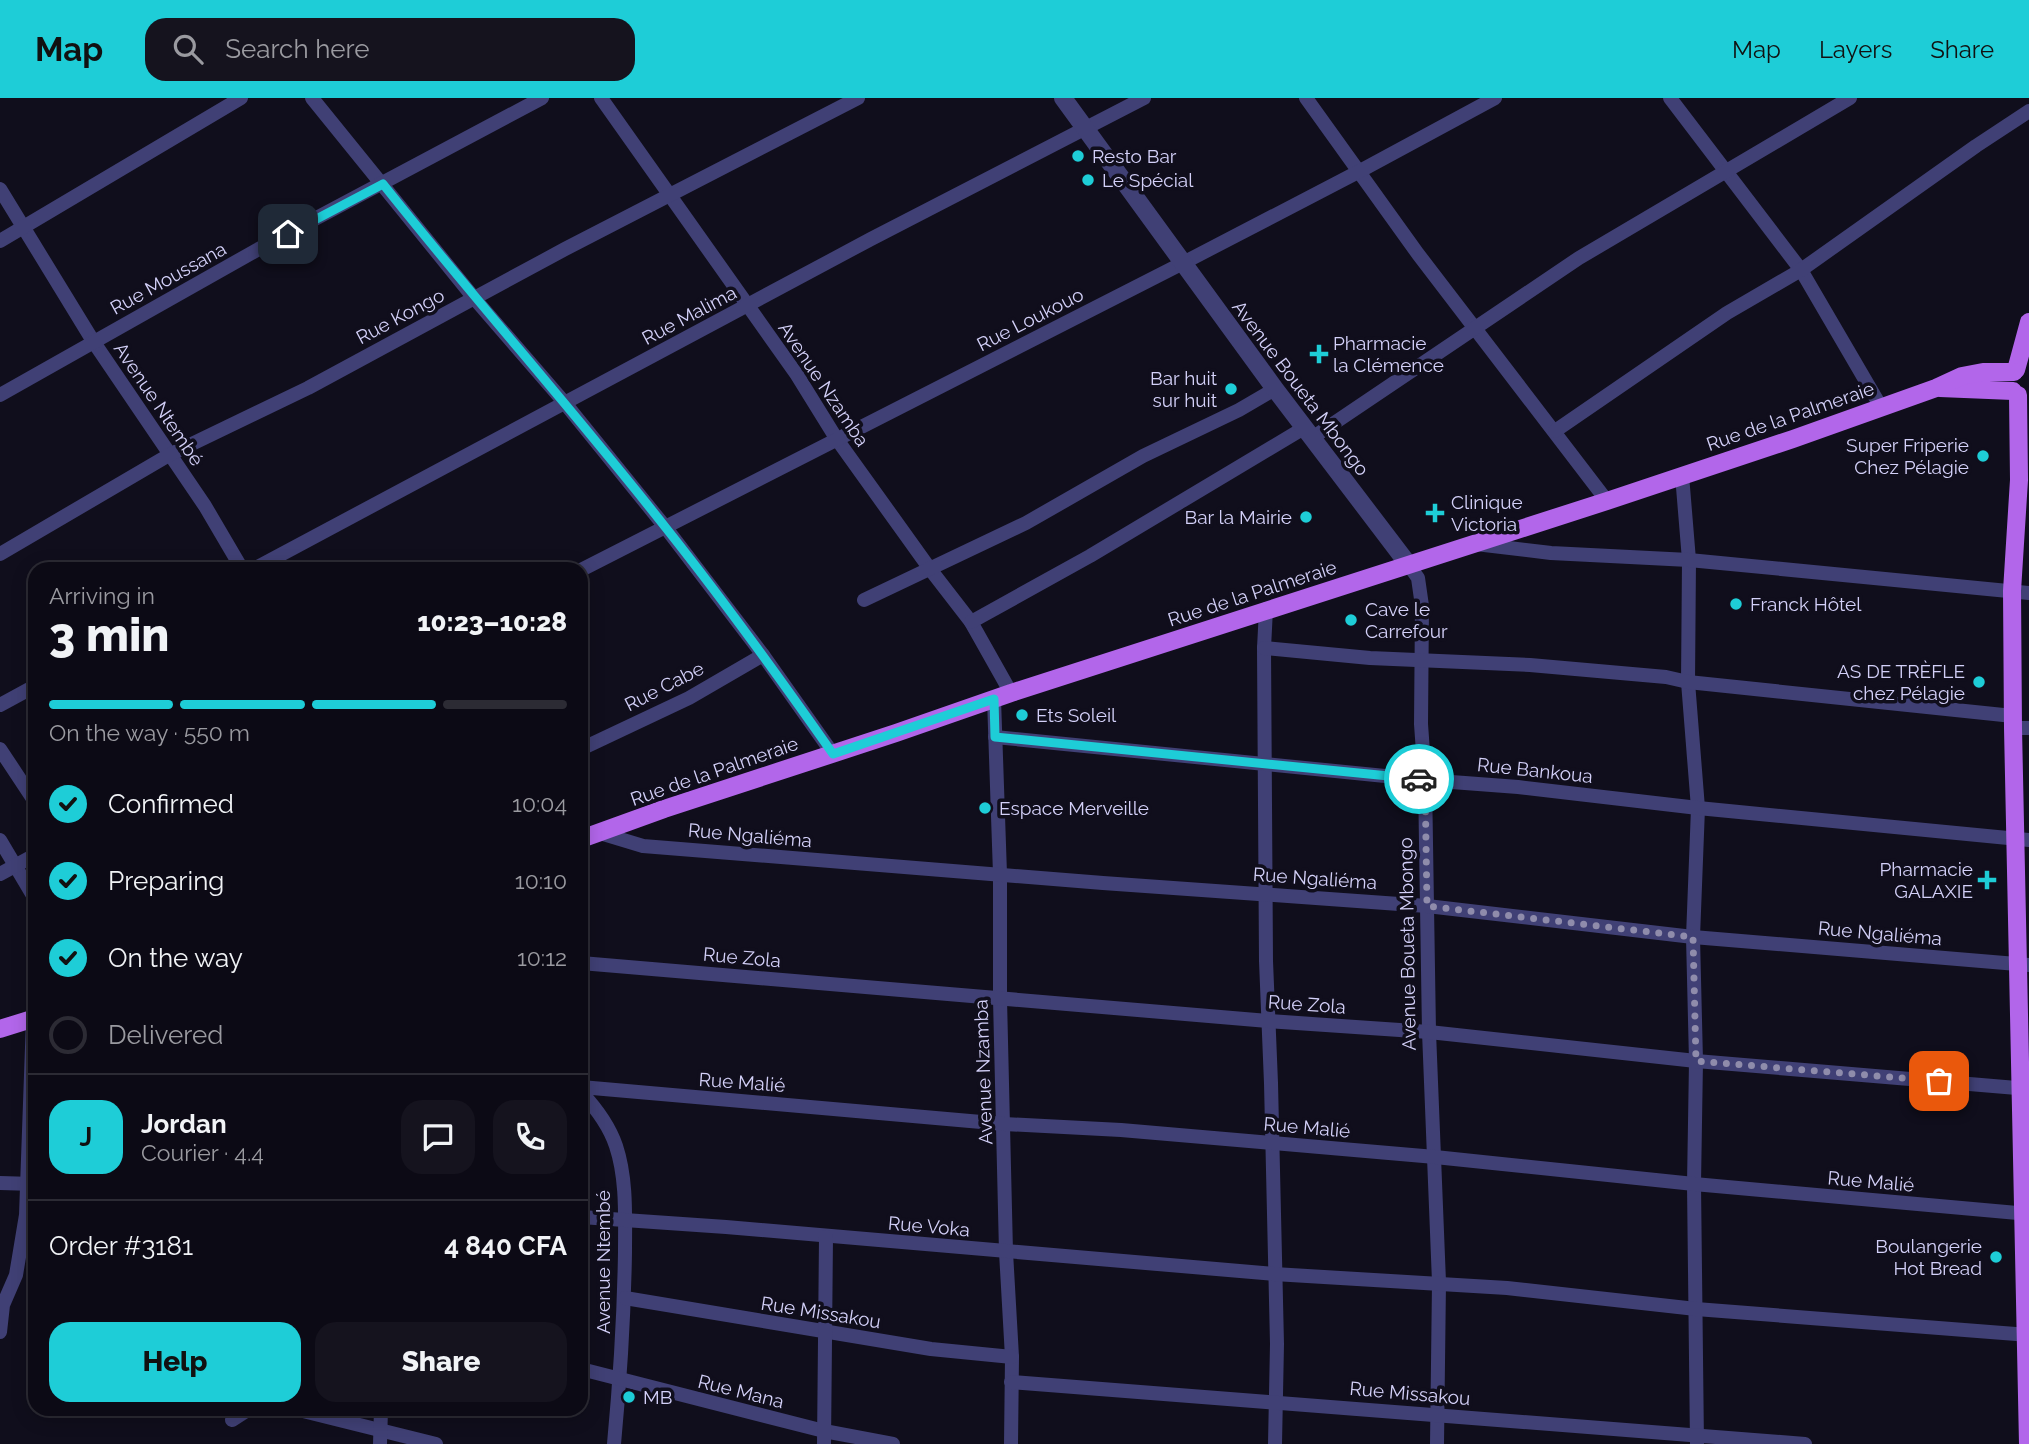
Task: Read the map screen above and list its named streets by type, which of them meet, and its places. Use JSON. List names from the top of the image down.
{
  "streets": {
    "main road": ["Rue de la Palmeraie"],
    "street": [
      "Rue Moussana",
      "Rue Malima",
      "Rue Kongo",
      "Rue Loukouo",
      "Avenue Nzamba",
      "Avenue Boueta Mbongo",
      "Avenue Ntembé",
      "Rue Cabe",
      "Rue Bankoua",
      "Rue Ngaliéma",
      "Rue Zola",
      "Rue Malié",
      "Rue Voka",
      "Rue Missakou",
      "Rue Mana"
    ]
  },
  "crossings": [
    ["Rue Moussana", "Avenue Ntembé"],
    ["Rue Malima", "Avenue Nzamba"],
    ["Rue Malima", "Avenue Boueta Mbongo"],
    ["Rue Kongo", "Avenue Nzamba"],
    ["Rue Kongo", "Avenue Ntembé"],
    ["Rue Loukouo", "Avenue Nzamba"],
    ["Rue Loukouo", "Avenue Boueta Mbongo"],
    ["Avenue Nzamba", "Rue de la Palmeraie"],
    ["Avenue Nzamba", "Rue Bankoua"],
    ["Avenue Nzamba", "Rue Ngaliéma"],
    ["Avenue Nzamba", "Rue Zola"],
    ["Avenue Nzamba", "Rue Malié"],
    ["Avenue Nzamba", "Rue Voka"],
    ["Avenue Nzamba", "Rue Missakou"],
    ["Avenue Boueta Mbongo", "Rue de la Palmeraie"],
    ["Avenue Boueta Mbongo", "Rue Bankoua"],
    ["Avenue Boueta Mbongo", "Rue Ngaliéma"],
    ["Avenue Boueta Mbongo", "Rue Zola"],
    ["Avenue Boueta Mbongo", "Rue Malié"],
    ["Avenue Boueta Mbongo", "Rue Voka"],
    ["Avenue Boueta Mbongo", "Rue Missakou"],
    ["Avenue Ntembé", "Rue Voka"],
    ["Avenue Ntembé", "Rue Missakou"],
    ["Avenue Ntembé", "Rue Mana"],
    ["Rue de la Palmeraie", "Rue Ngaliéma"]
  ],
  "places": {
    "other": [
      "Resto Bar",
      "Le Spécial",
      "Bar huit sur huit",
      "Super Friperie Chez Pélagie",
      "Bar la Mairie",
      "Franck Hôtel",
      "Cave le Carrefour",
      "AS DE TRÈFLE chez Pélagie",
      "Ets Soleil",
      "Espace Merveille",
      "Boulangerie Hot Bread",
      "MB"
    ],
    "health": ["Pharmacie la Clémence", "Clinique Victoria", "Pharmacie GALAXIE"]
  },
  "page": {
    "header": "Map",
    "search": "Search here",
    "nav": ["Map", "Layers", "Share"],
    "heading": ["3 min", "Arriving in", "10:23–10:28"],
    "panel": [
      "Jordan",
      "Courier · 4.4",
      "Order #3181",
      "4 840 CFA"
    ],
    "bar": "On the way · 550 m",
    "list": [
      ["Confirmed", "10:04"],
      ["Preparing", "10:10"],
      ["On the way", "10:12"],
      "Delivered"
    ],
    "round": "J",
    "buttons": ["Help", "Share"]
  }
}
